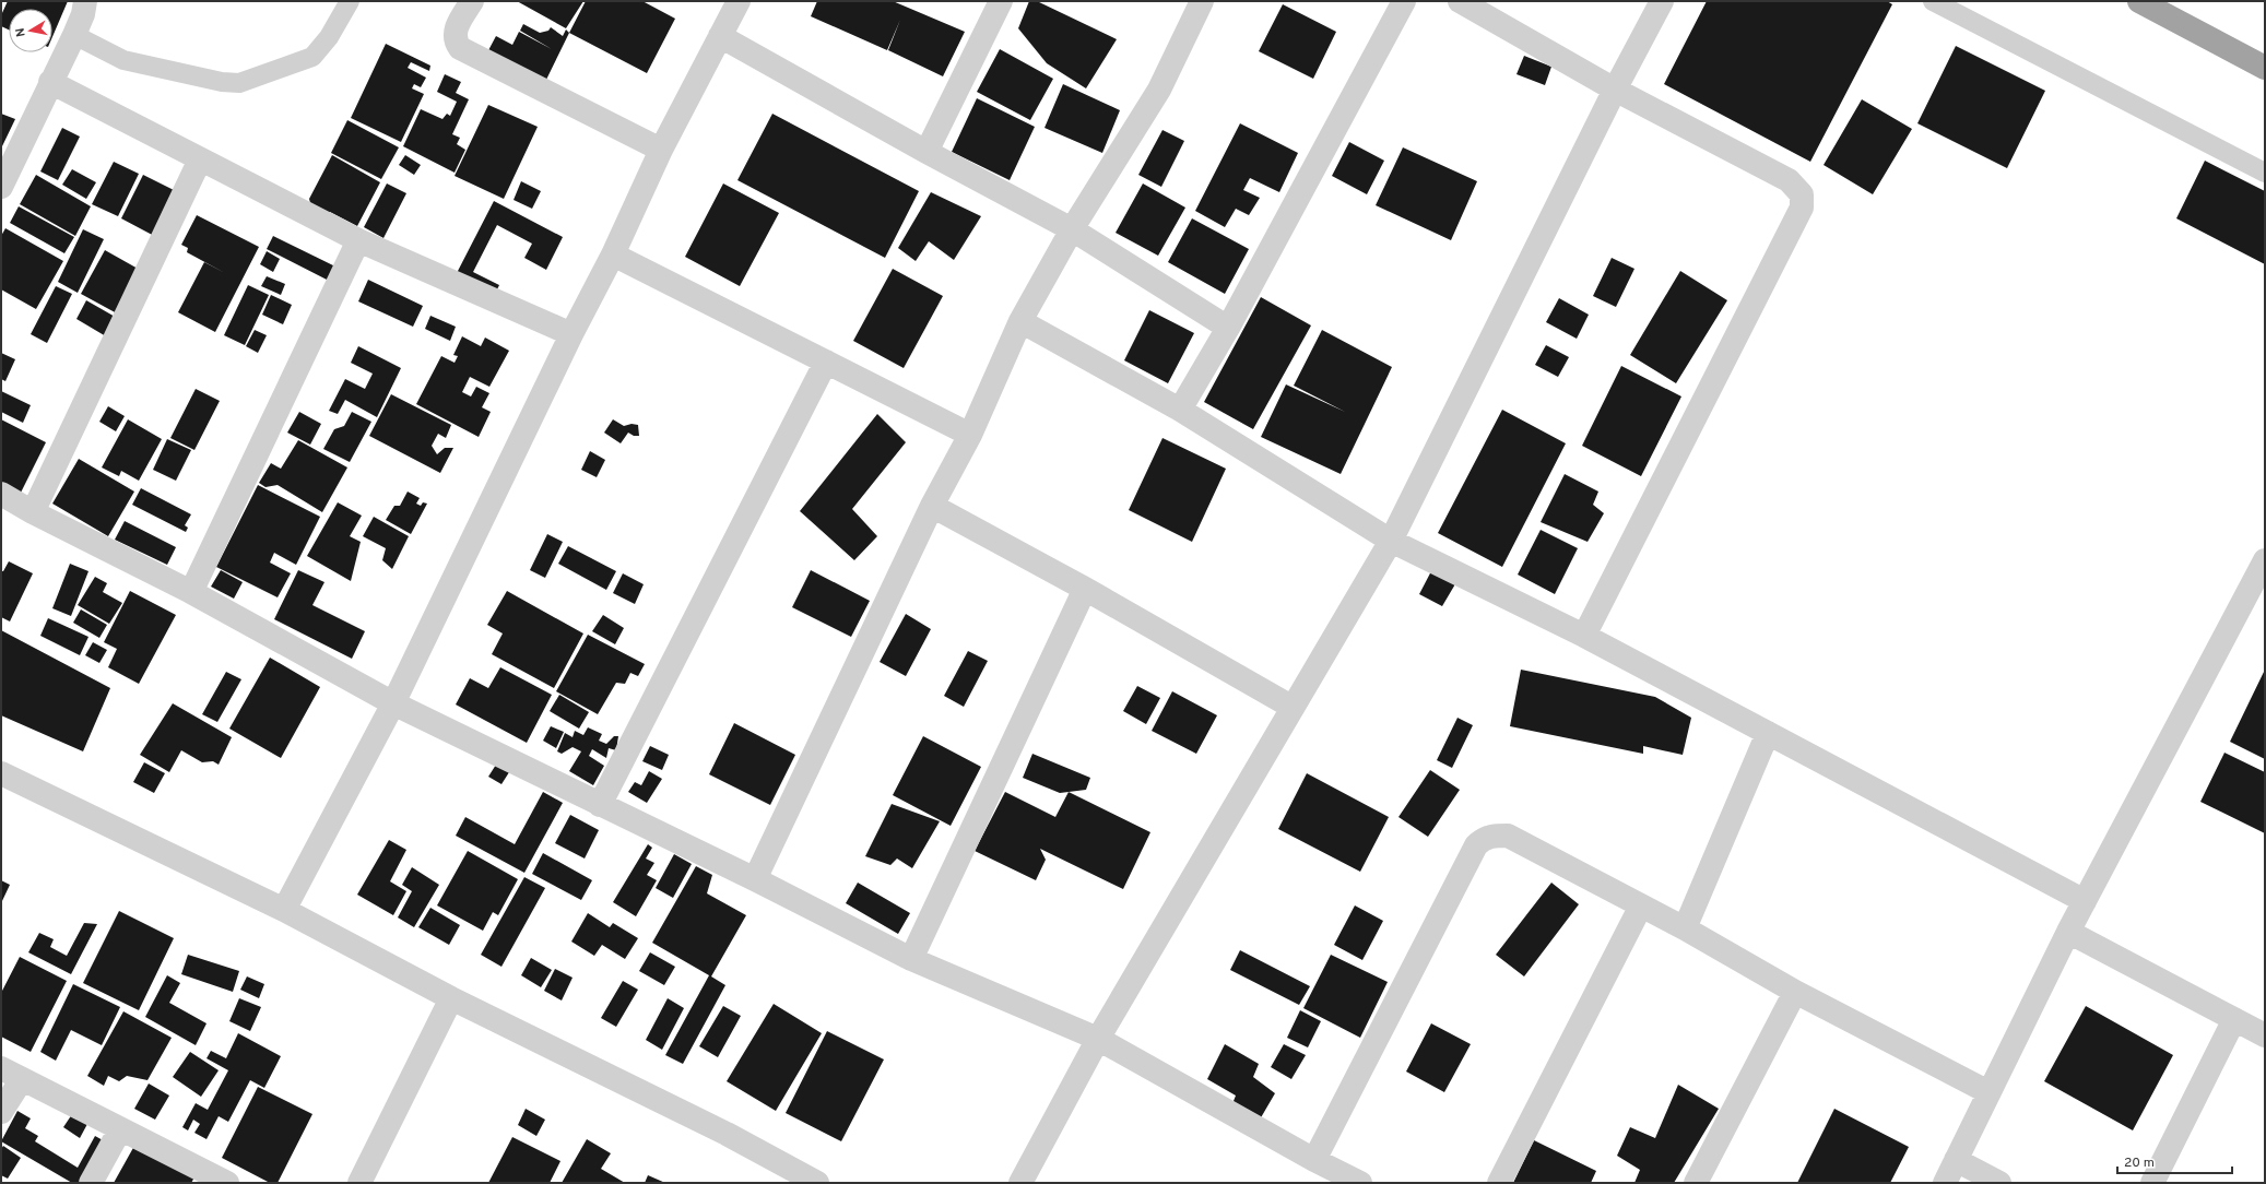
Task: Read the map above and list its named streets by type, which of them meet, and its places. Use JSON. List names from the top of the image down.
{
  "scale_bar": "20 m",
  "north": "left"
}
